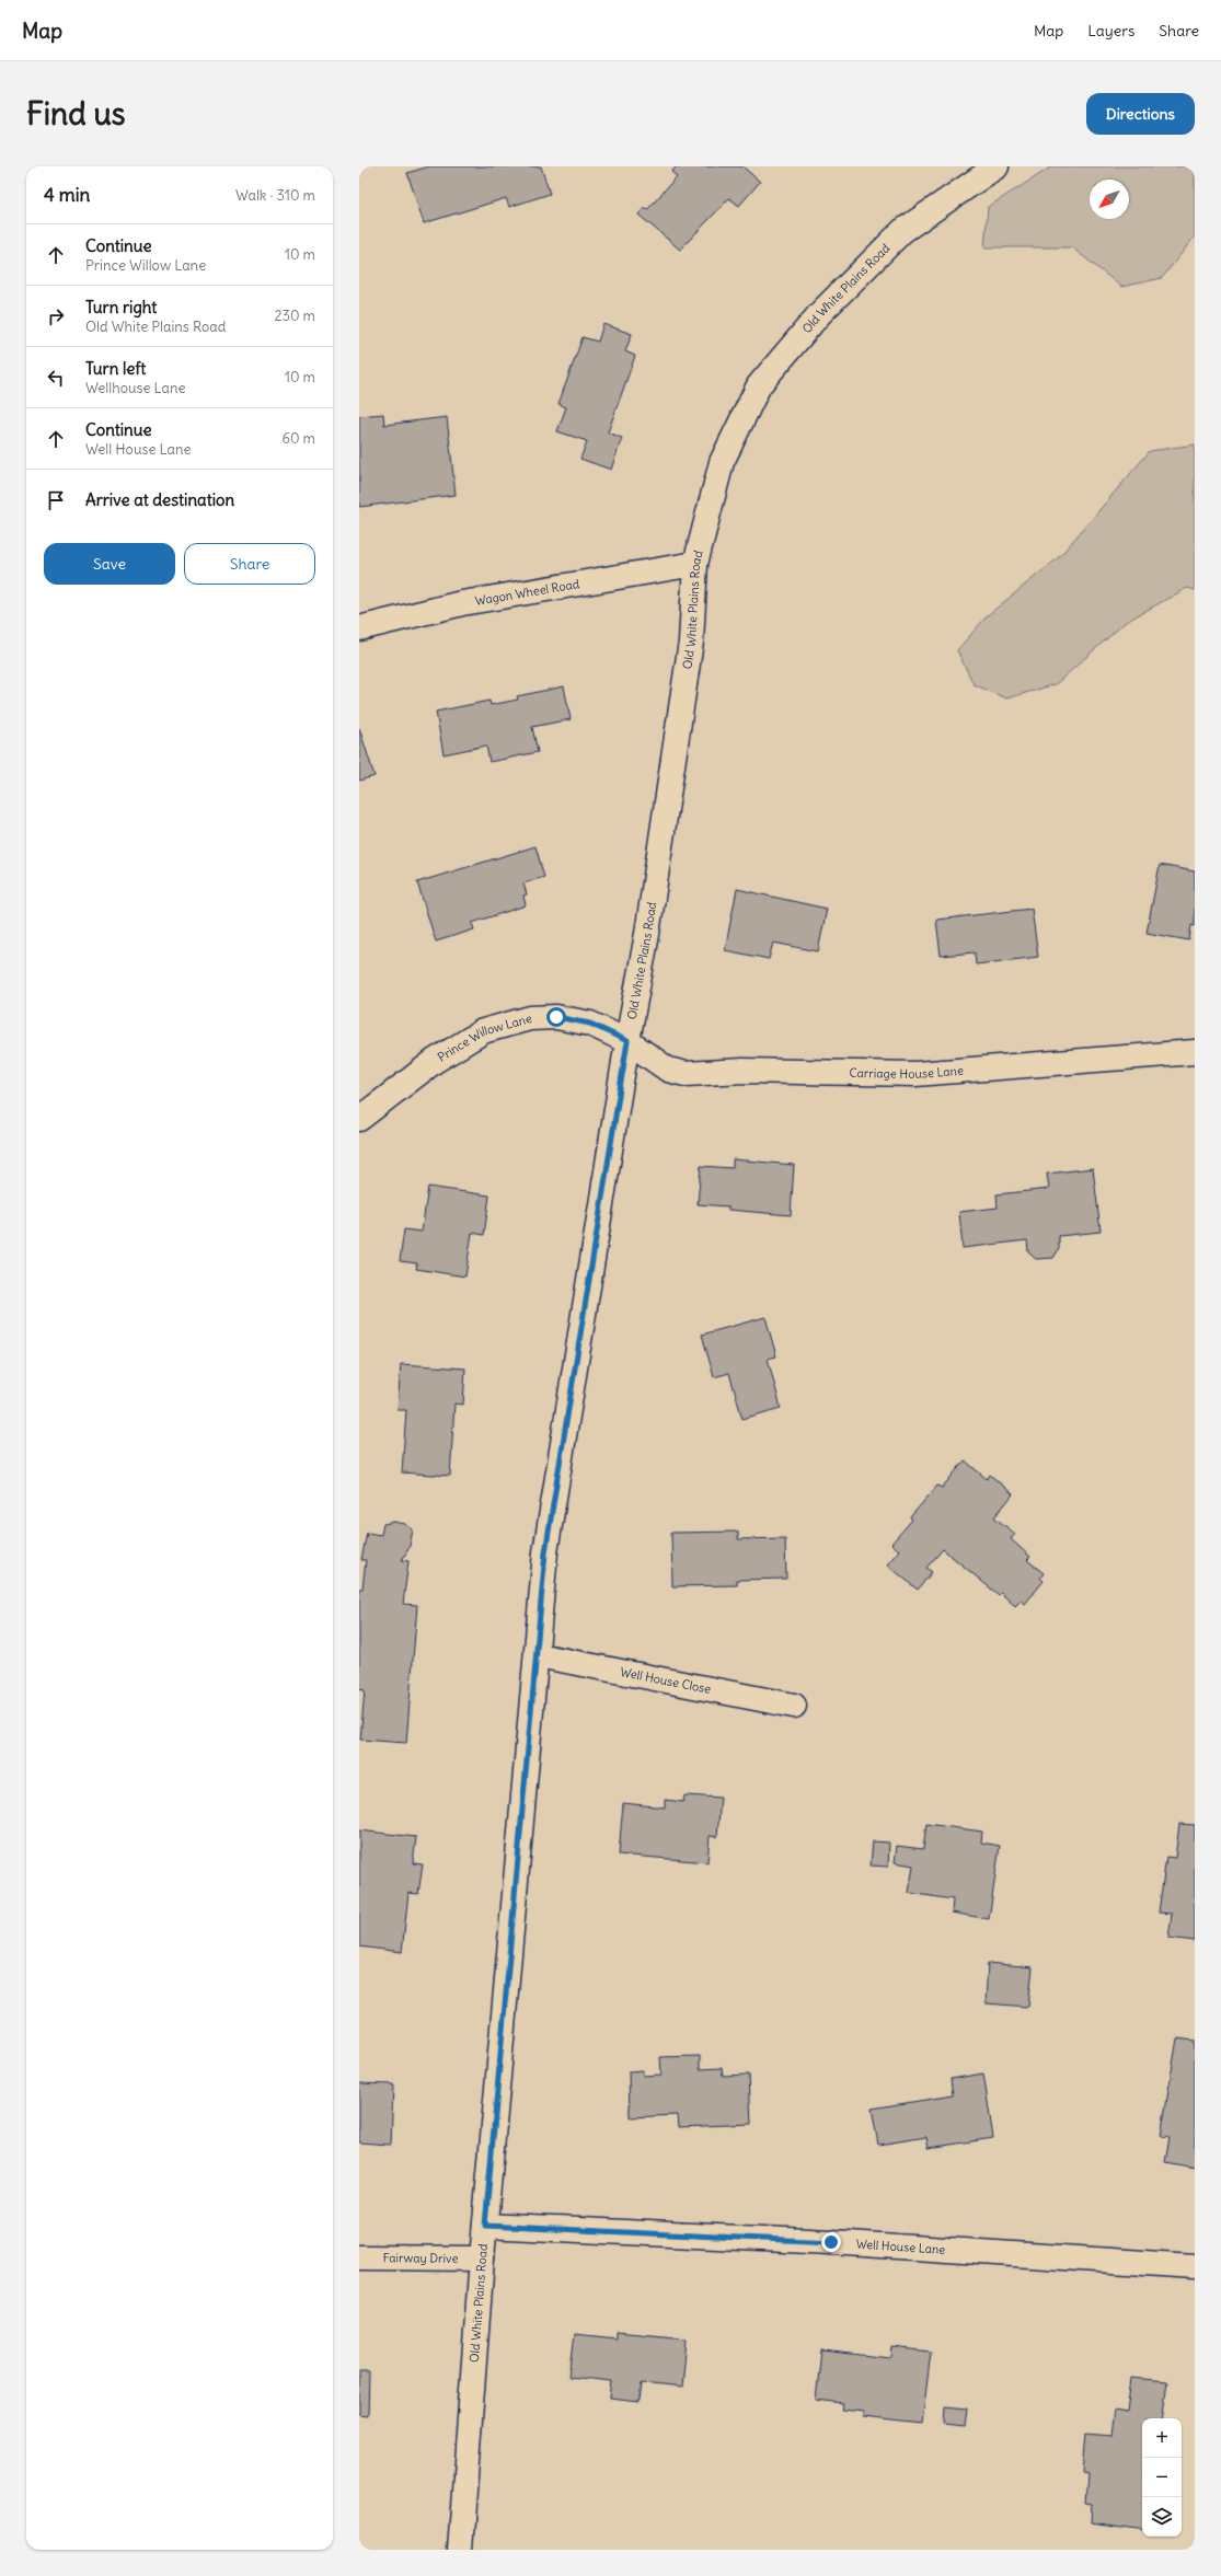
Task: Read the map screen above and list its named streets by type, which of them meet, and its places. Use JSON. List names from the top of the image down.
{
  "streets": {
    "street": [
      "Old White Plains Road",
      "Wagon Wheel Road",
      "Prince Willow Lane",
      "Carriage House Lane",
      "Well House Close",
      "Well House Lane",
      "Fairway Drive"
    ]
  },
  "crossings": [
    ["Old White Plains Road", "Wagon Wheel Road"],
    ["Old White Plains Road", "Prince Willow Lane"],
    ["Old White Plains Road", "Carriage House Lane"],
    ["Old White Plains Road", "Well House Close"],
    ["Old White Plains Road", "Well House Lane"],
    ["Old White Plains Road", "Fairway Drive"],
    ["Prince Willow Lane", "Carriage House Lane"]
  ],
  "north": "bottom left",
  "page": {
    "header": "Map",
    "nav": ["Map", "Layers", "Share"],
    "buttons": [
      "Directions",
      ["Save", "Share"]
    ],
    "title": "Find us",
    "heading": ["4 min", "Walk · 310 m"],
    "list": [
      ["Continue", "Prince Willow Lane", "10 m"],
      ["Turn right", "Old White Plains Road", "230 m"],
      ["Turn left", "Wellhouse Lane", "10 m"],
      ["Continue", "Well House Lane", "60 m"],
      "Arrive at destination"
    ],
    "map_buttons": ["+", "−"]
  }
}
